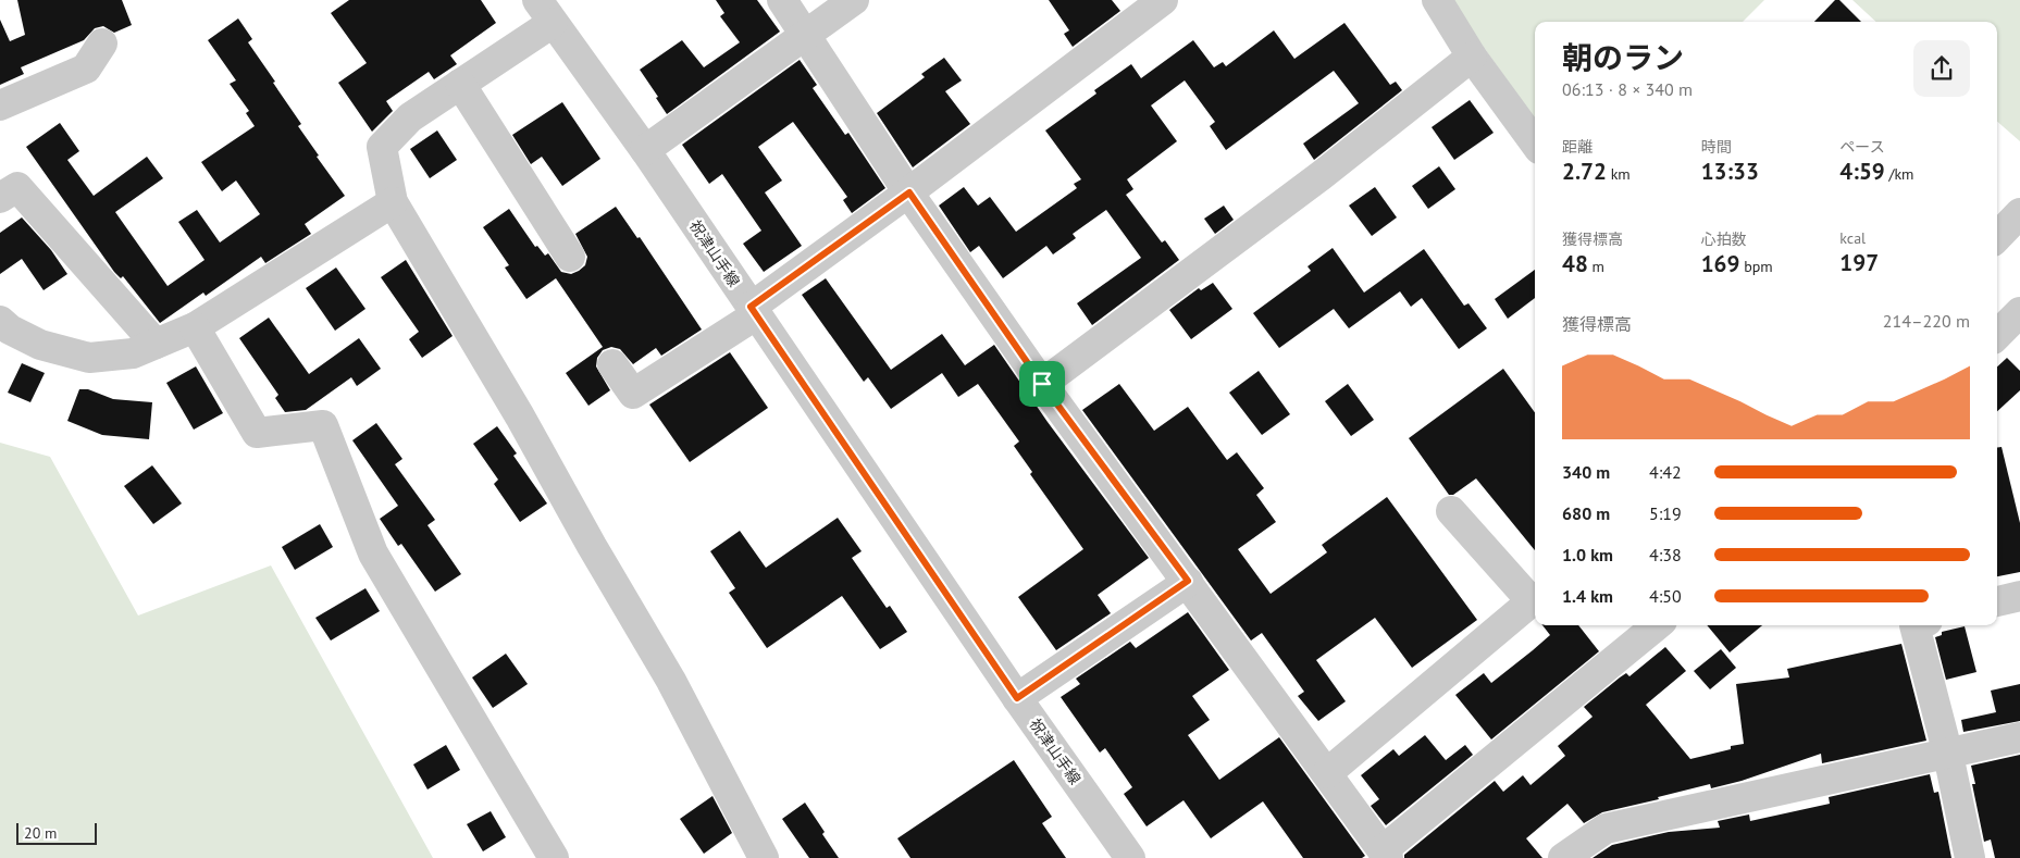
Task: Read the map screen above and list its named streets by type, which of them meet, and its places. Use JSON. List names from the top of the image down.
{
  "streets": {
    "street": ["祝津山手線"]
  },
  "scale_bar": "20 m",
  "page": {
    "heading": ["朝のラン", "06:13 · 8 × 340 m"],
    "stats": [
      ["距離", "2.72 km"],
      ["時間", "13:33"],
      ["ペース", "4:59 /km"],
      ["獲得標高", "48 m"],
      ["心拍数", "169 bpm"],
      ["kcal", "197"]
    ],
    "chart": ["獲得標高", "214–220 m"],
    "list": [
      {
        "name": "340 m",
        "note": "4:42"
      },
      {
        "name": "680 m",
        "note": "5:19"
      },
      {
        "name": "1.0 km",
        "note": "4:38"
      },
      {
        "name": "1.4 km",
        "note": "4:50"
      }
    ],
    "scale": "20 m"
  }
}
